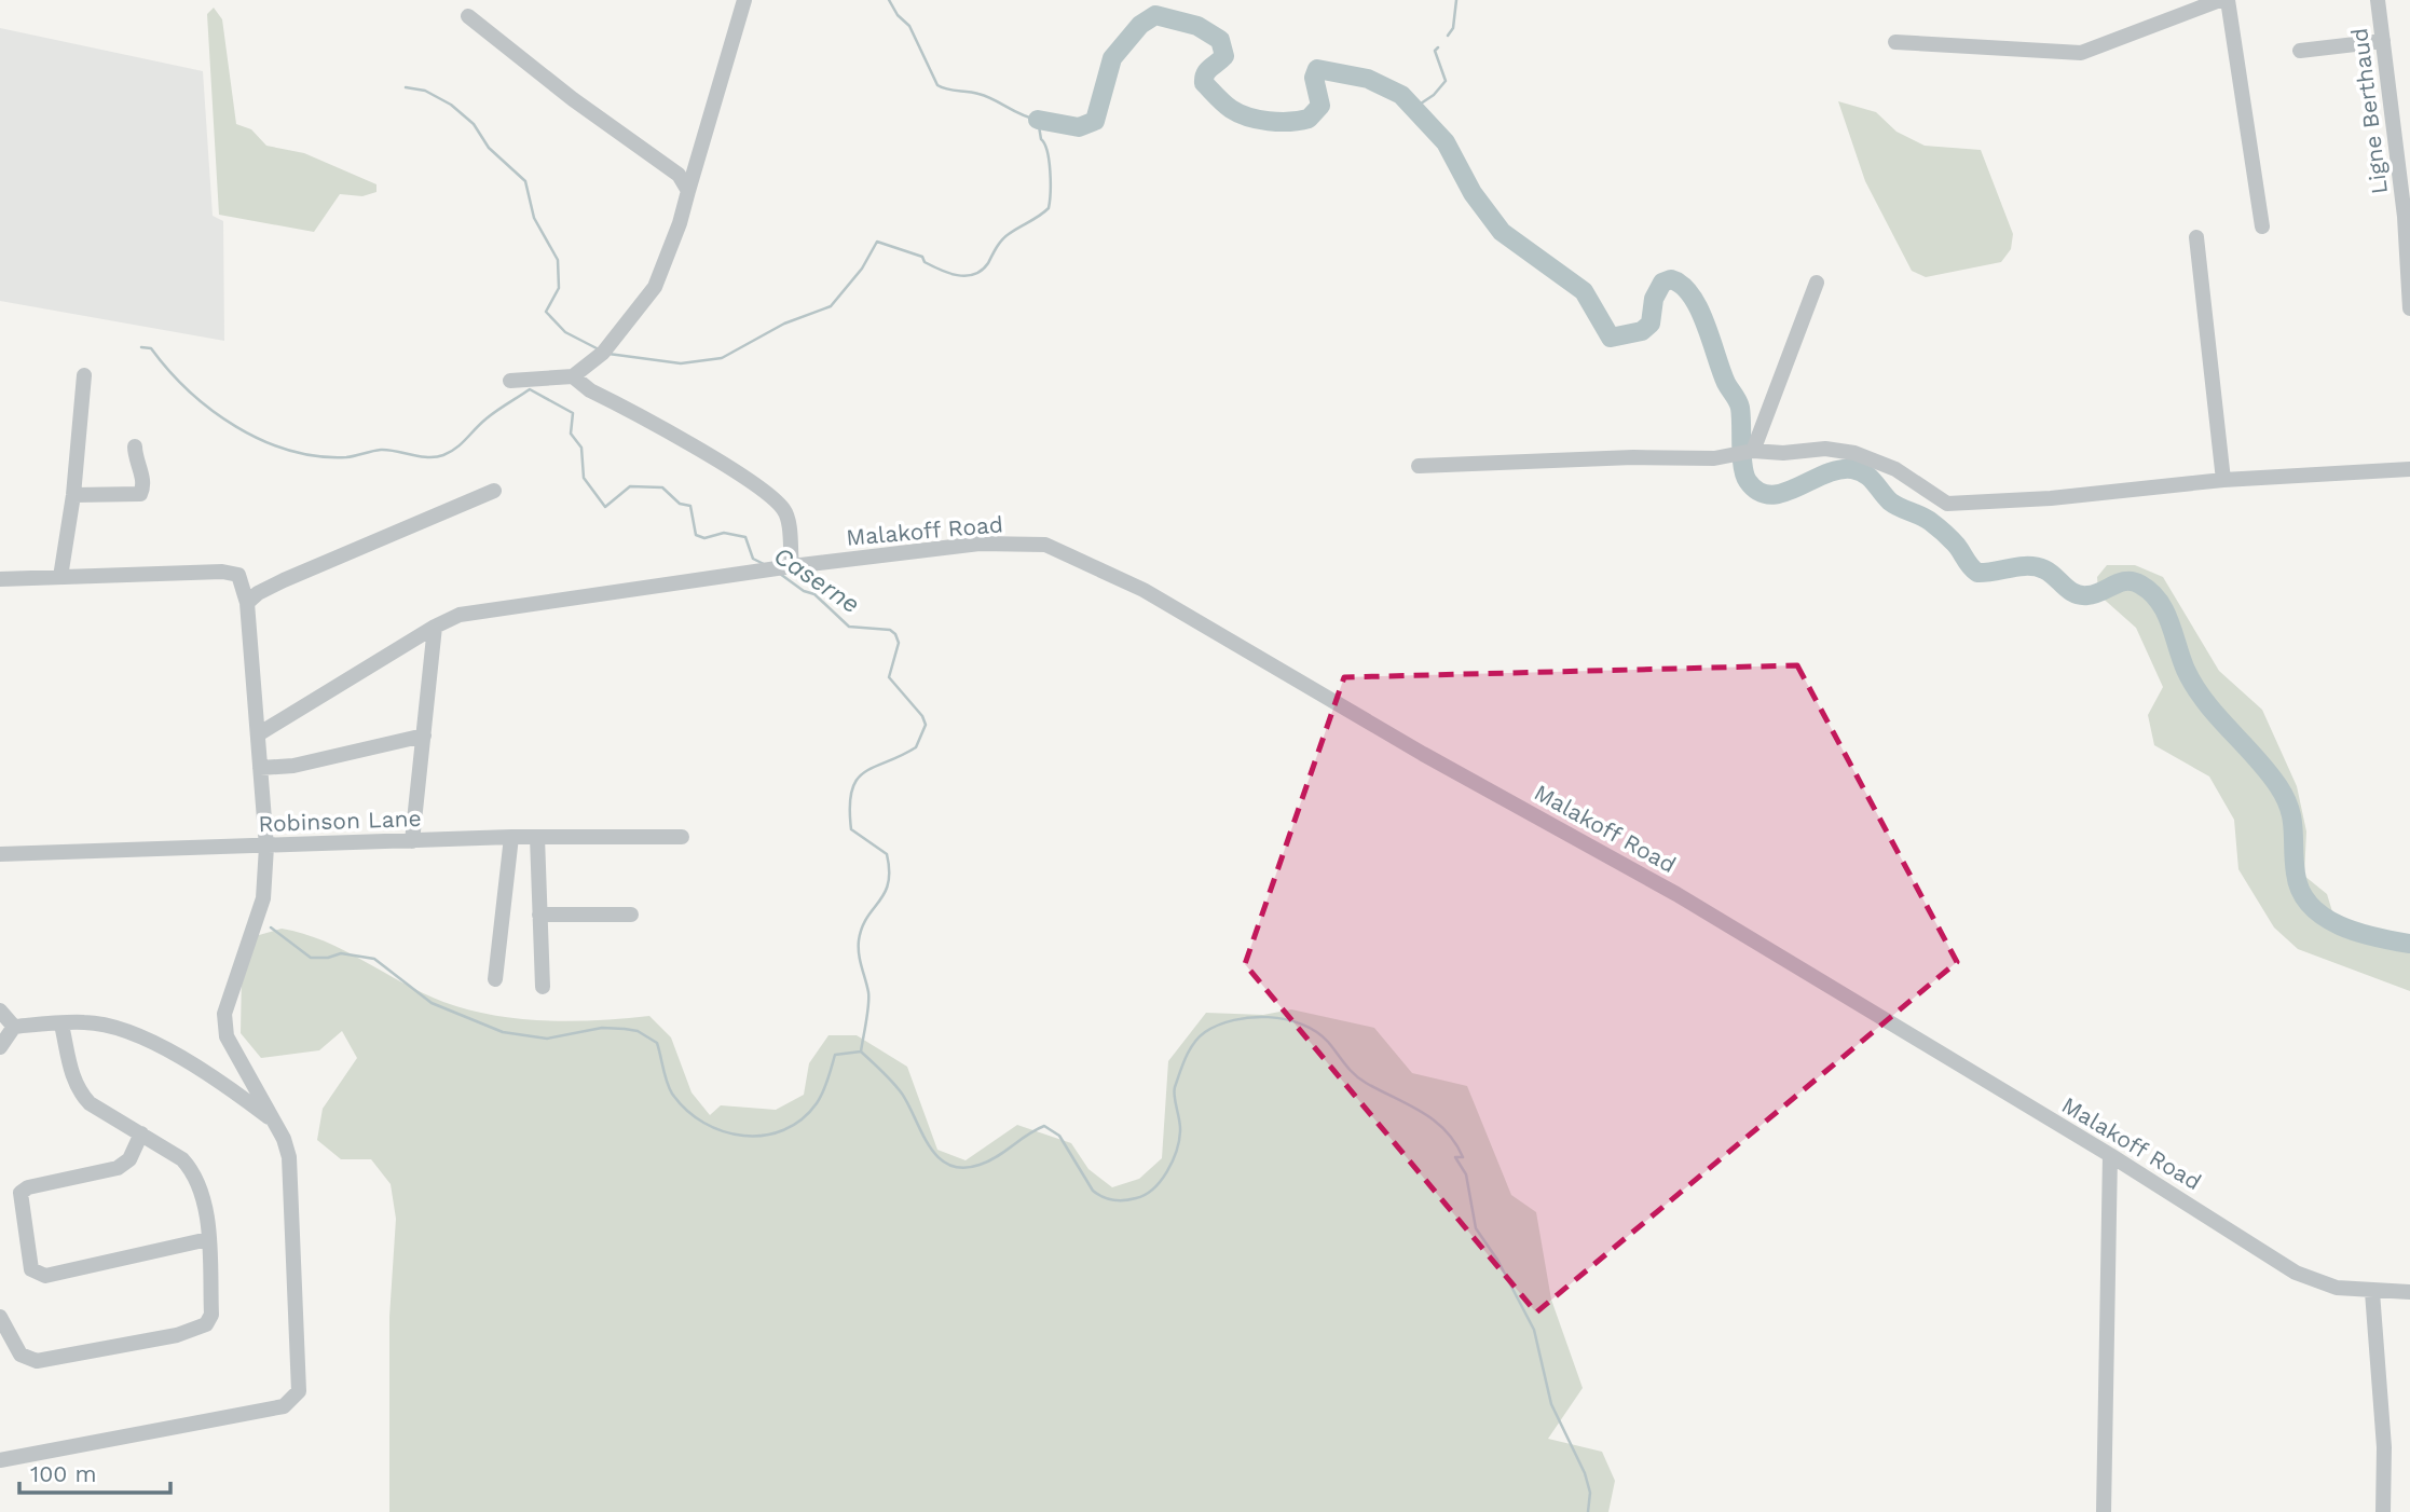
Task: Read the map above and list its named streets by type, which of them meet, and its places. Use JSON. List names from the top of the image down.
{
  "streets": {
    "street": ["Ligne Berthaud", "Malakoff Road", "Robinson Lane"]
  },
  "water": ["Caserne"],
  "scale_bar": "100 m"
}
